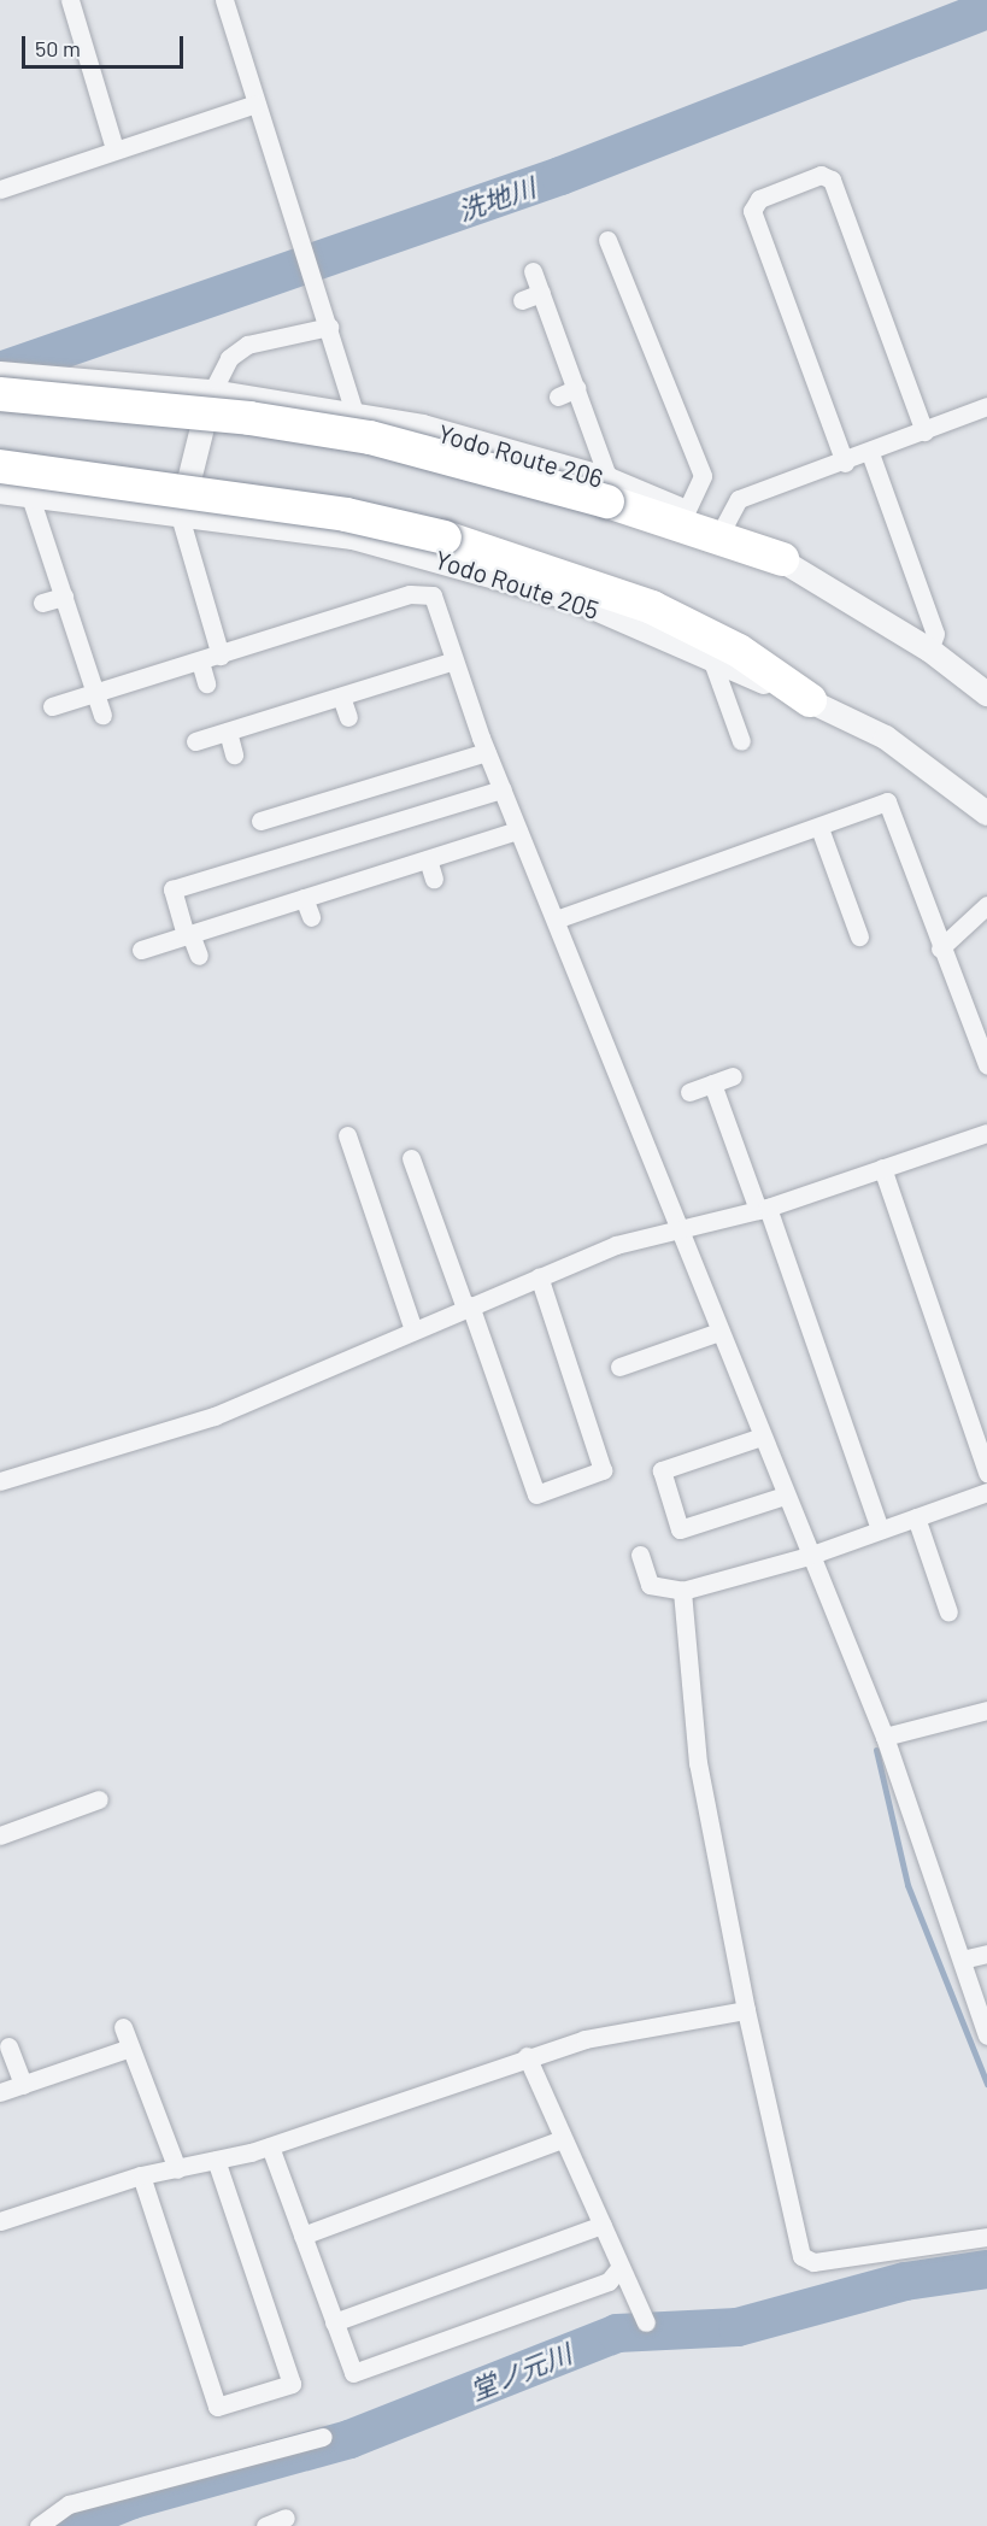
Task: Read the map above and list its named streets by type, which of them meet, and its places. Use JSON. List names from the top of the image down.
{
  "streets": {
    "street": ["Yodo Route 206", "Yodo Route 205"]
  },
  "water": ["洗地川", "堂ノ元川"],
  "scale_bar": "50 m"
}
